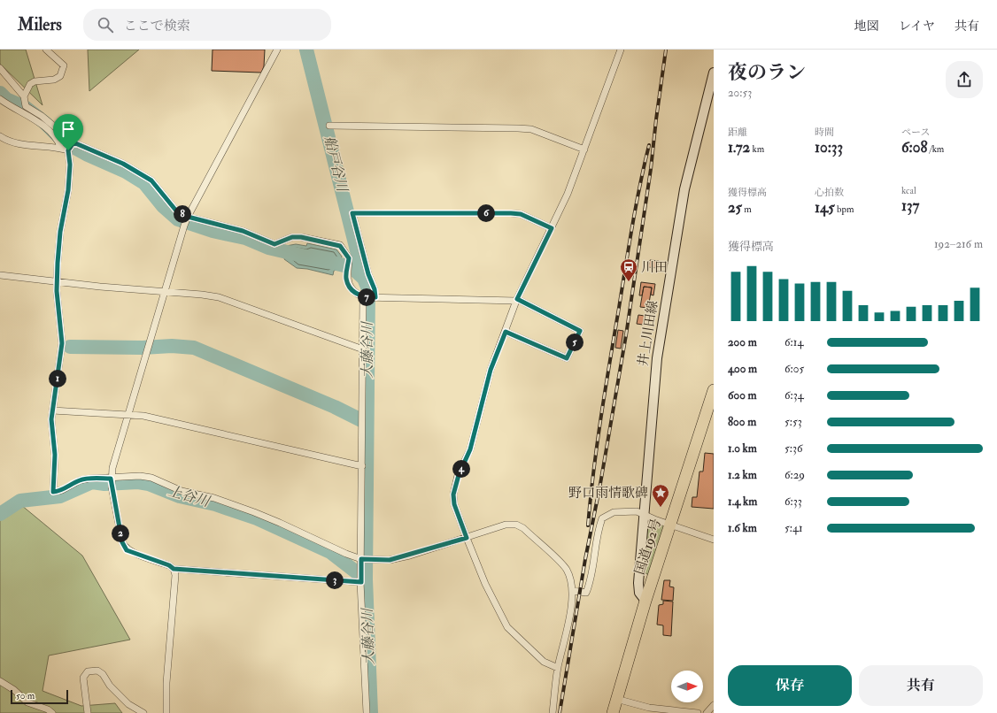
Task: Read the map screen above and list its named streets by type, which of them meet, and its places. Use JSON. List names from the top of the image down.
{
  "streets": {
    "highway": ["国道192号"],
    "main road": ["井上川田線"]
  },
  "crossings": [
    ["井上川田線", "国道192号"]
  ],
  "water": ["船戸谷川", "大藤谷川", "上谷川"],
  "places": {
    "station": ["川田"],
    "place": ["野口雨情歌碑"]
  },
  "scale_bar": "50 m",
  "north": "right",
  "page": {
    "header": "Milers",
    "search": "ここで検索",
    "nav": ["地図", "レイヤ", "共有"],
    "heading": ["夜のラン", "20:53"],
    "stats": [
      ["距離", "1.72 km"],
      ["時間", "10:33"],
      ["ペース", "6:08 /km"],
      ["獲得標高", "25 m"],
      ["心拍数", "145 bpm"],
      ["kcal", "137"]
    ],
    "pins": [
      "6",
      "8",
      "7",
      "5",
      "1",
      "4",
      "2",
      "3"
    ],
    "chart": ["獲得標高", "192–216 m"],
    "list": [
      {
        "name": "200 m",
        "note": "6:14"
      },
      {
        "name": "400 m",
        "note": "6:05"
      },
      {
        "name": "600 m",
        "note": "6:34"
      },
      {
        "name": "800 m",
        "note": "5:53"
      },
      {
        "name": "1.0 km",
        "note": "5:36"
      },
      {
        "name": "1.2 km",
        "note": "6:29"
      },
      {
        "name": "1.4 km",
        "note": "6:33"
      },
      {
        "name": "1.6 km",
        "note": "5:41"
      }
    ],
    "buttons": ["保存", "共有"],
    "scale": "50 m"
  }
}
